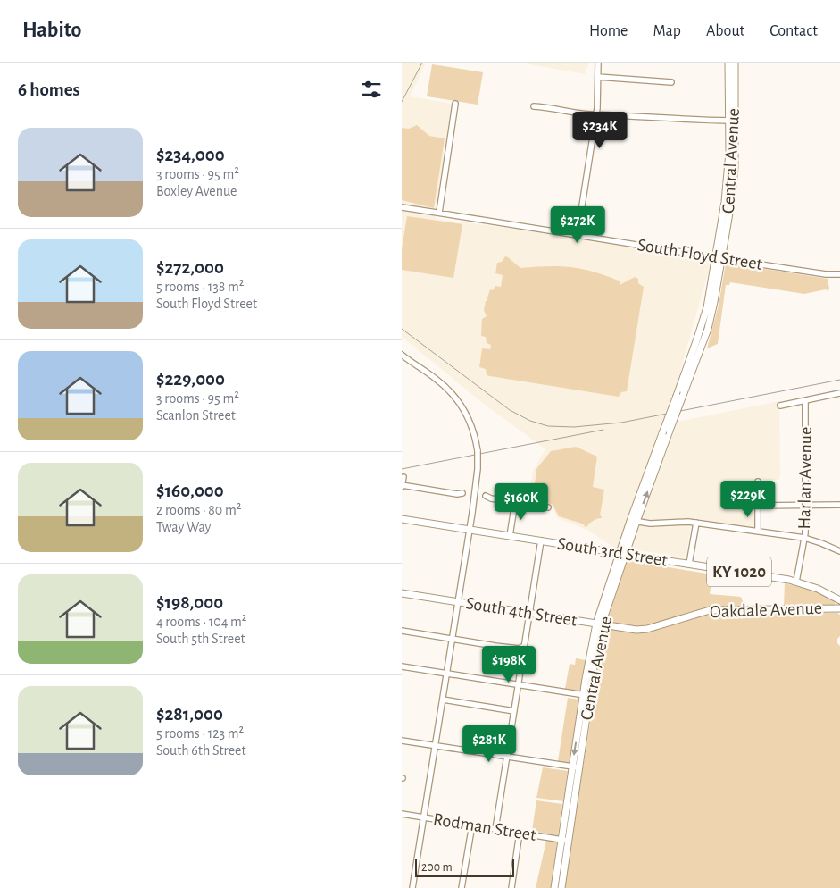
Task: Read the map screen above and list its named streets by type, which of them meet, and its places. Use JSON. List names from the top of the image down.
{
  "streets": {
    "main road": [
      "Central Avenue",
      "South 3rd Street",
      "KY 1020",
      "Oakdale Avenue",
      "South 4th Street"
    ],
    "street": ["South Floyd Street", "Harlan Avenue", "Rodman Street"]
  },
  "crossings": [
    ["Central Avenue", "South Floyd Street"],
    ["Central Avenue", "South 3rd Street"],
    ["Central Avenue", "South 4th Street"],
    ["Central Avenue", "Rodman Street"],
    ["Harlan Avenue", "South 3rd Street"],
    ["Harlan Avenue", "KY 1020"],
    ["South 3rd Street", "KY 1020"],
    ["Oakdale Avenue", "South 4th Street"]
  ],
  "scale_bar": "200 m",
  "page": {
    "header": "Habito",
    "nav": [
      "Home",
      "Map",
      "About",
      "Contact"
    ],
    "heading": "6 homes",
    "price": [
      "$234K",
      "$272K",
      "$229K",
      "$160K",
      "$198K",
      "$281K"
    ],
    "list": [
      {
        "name": "$234,000",
        "note": "3 rooms · 95 m² · Boxley Avenue"
      },
      {
        "name": "$272,000",
        "note": "5 rooms · 138 m² · South Floyd Street"
      },
      {
        "name": "$229,000",
        "note": "3 rooms · 95 m² · Scanlon Street"
      },
      {
        "name": "$160,000",
        "note": "2 rooms · 80 m² · Tway Way"
      },
      {
        "name": "$198,000",
        "note": "4 rooms · 104 m² · South 5th Street"
      },
      {
        "name": "$281,000",
        "note": "5 rooms · 123 m² · South 6th Street"
      }
    ],
    "scale": "200 m"
  }
}
